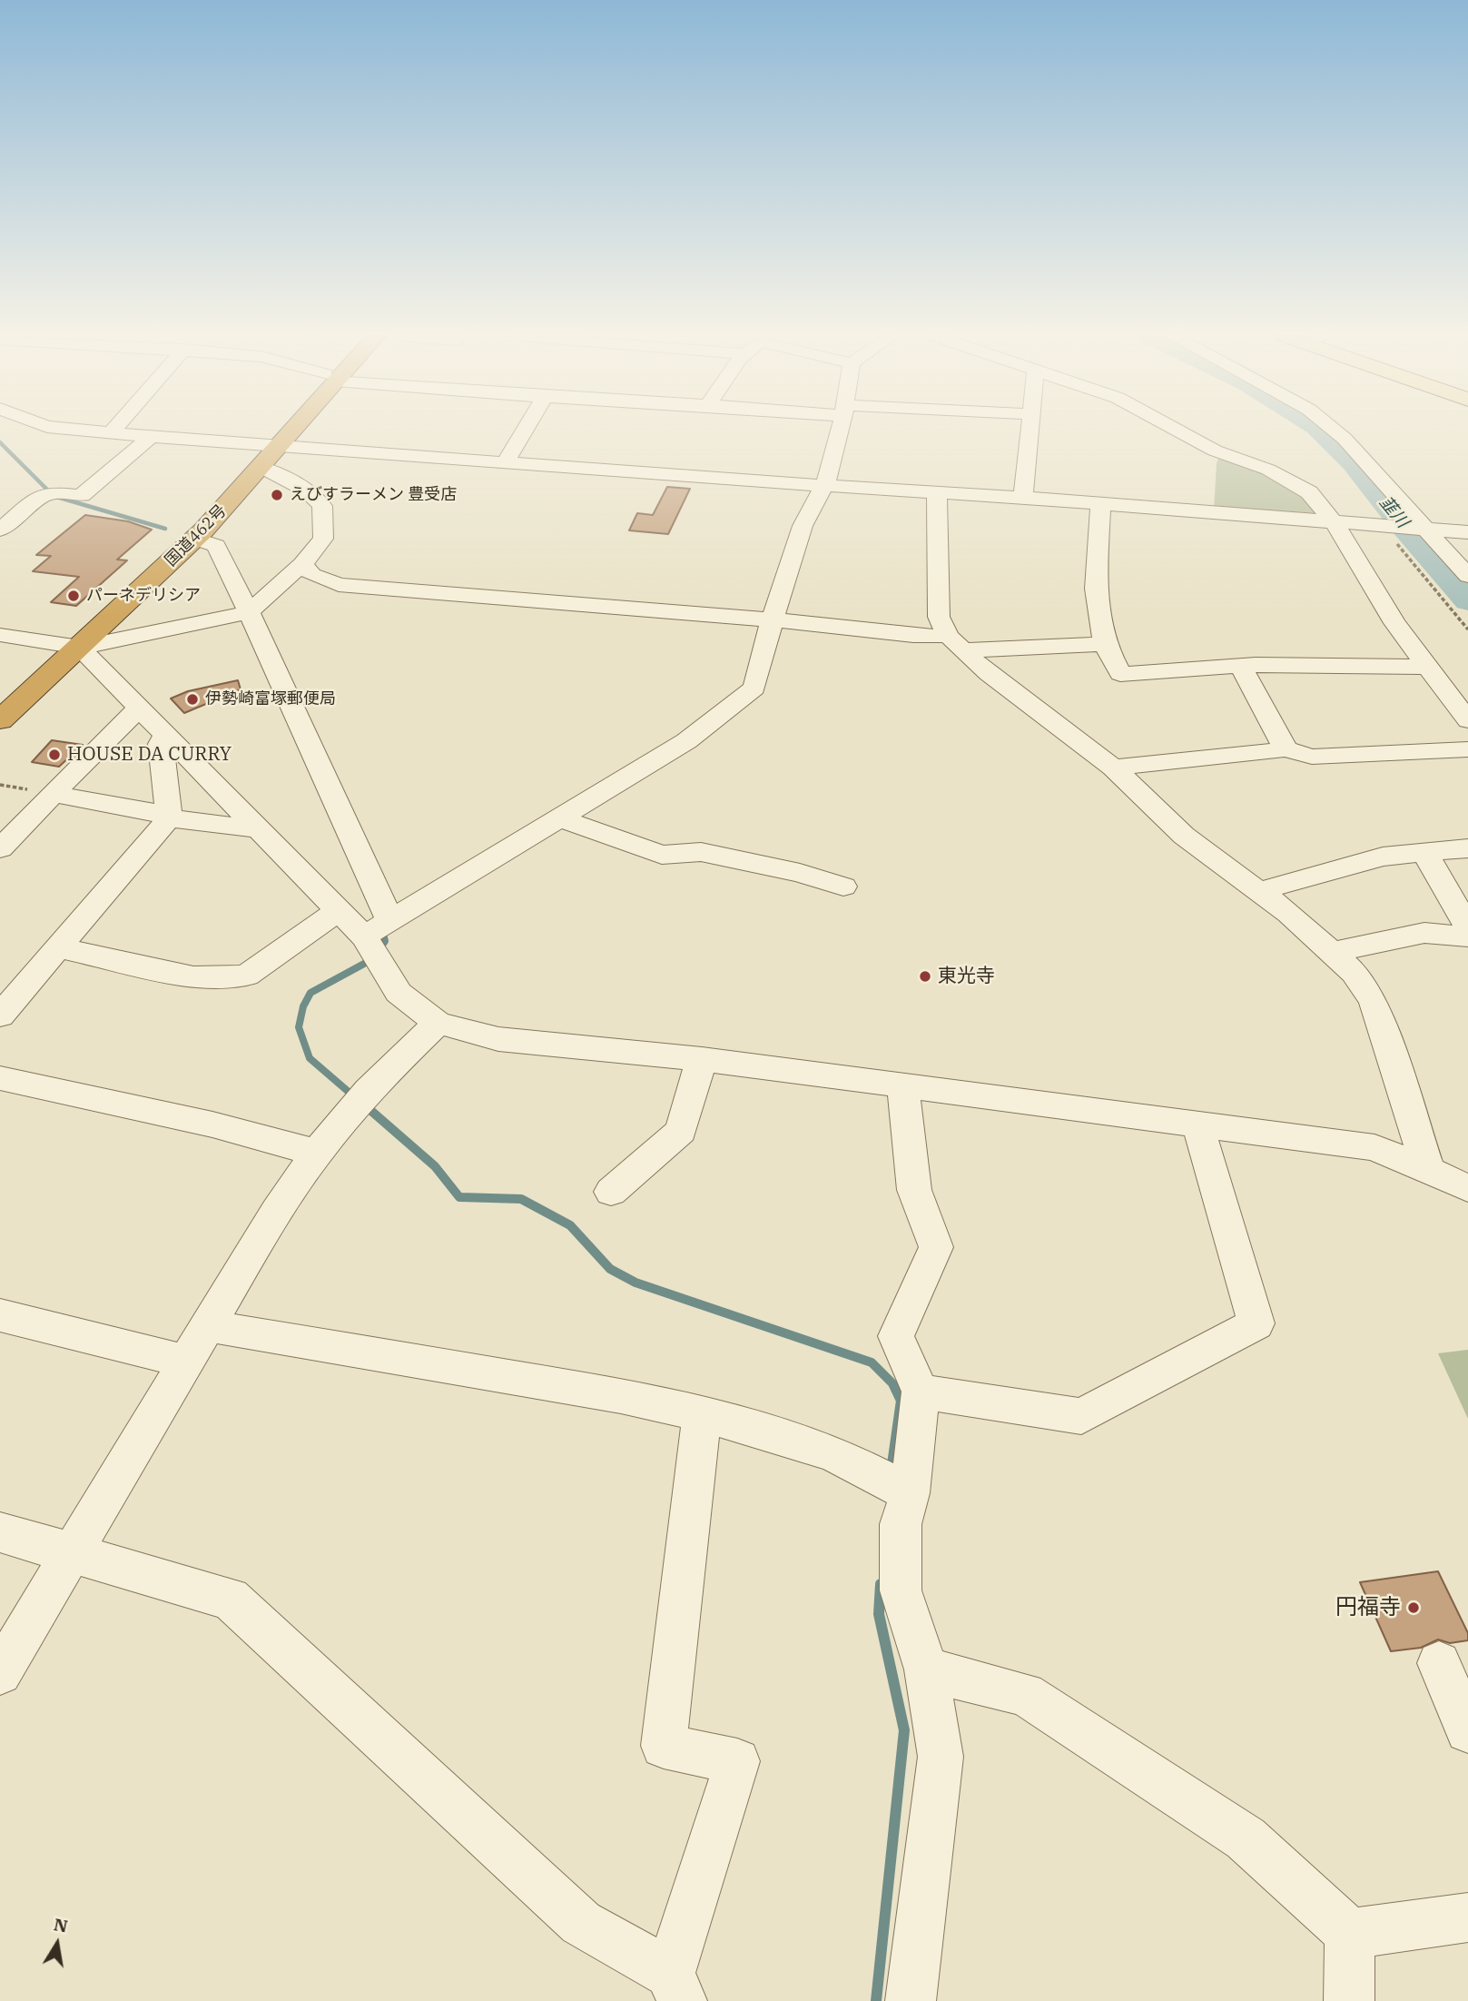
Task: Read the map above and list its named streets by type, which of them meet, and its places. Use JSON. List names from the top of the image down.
{
  "streets": {
    "highway": ["国道462号"]
  },
  "water": ["韮川"],
  "places": [
    "えびすラーメン 豊受店",
    "パーネデリシア",
    "伊勢崎富塚郵便局",
    "HOUSE DA CURRY",
    "東光寺",
    "円福寺"
  ],
  "north": "top"
}
